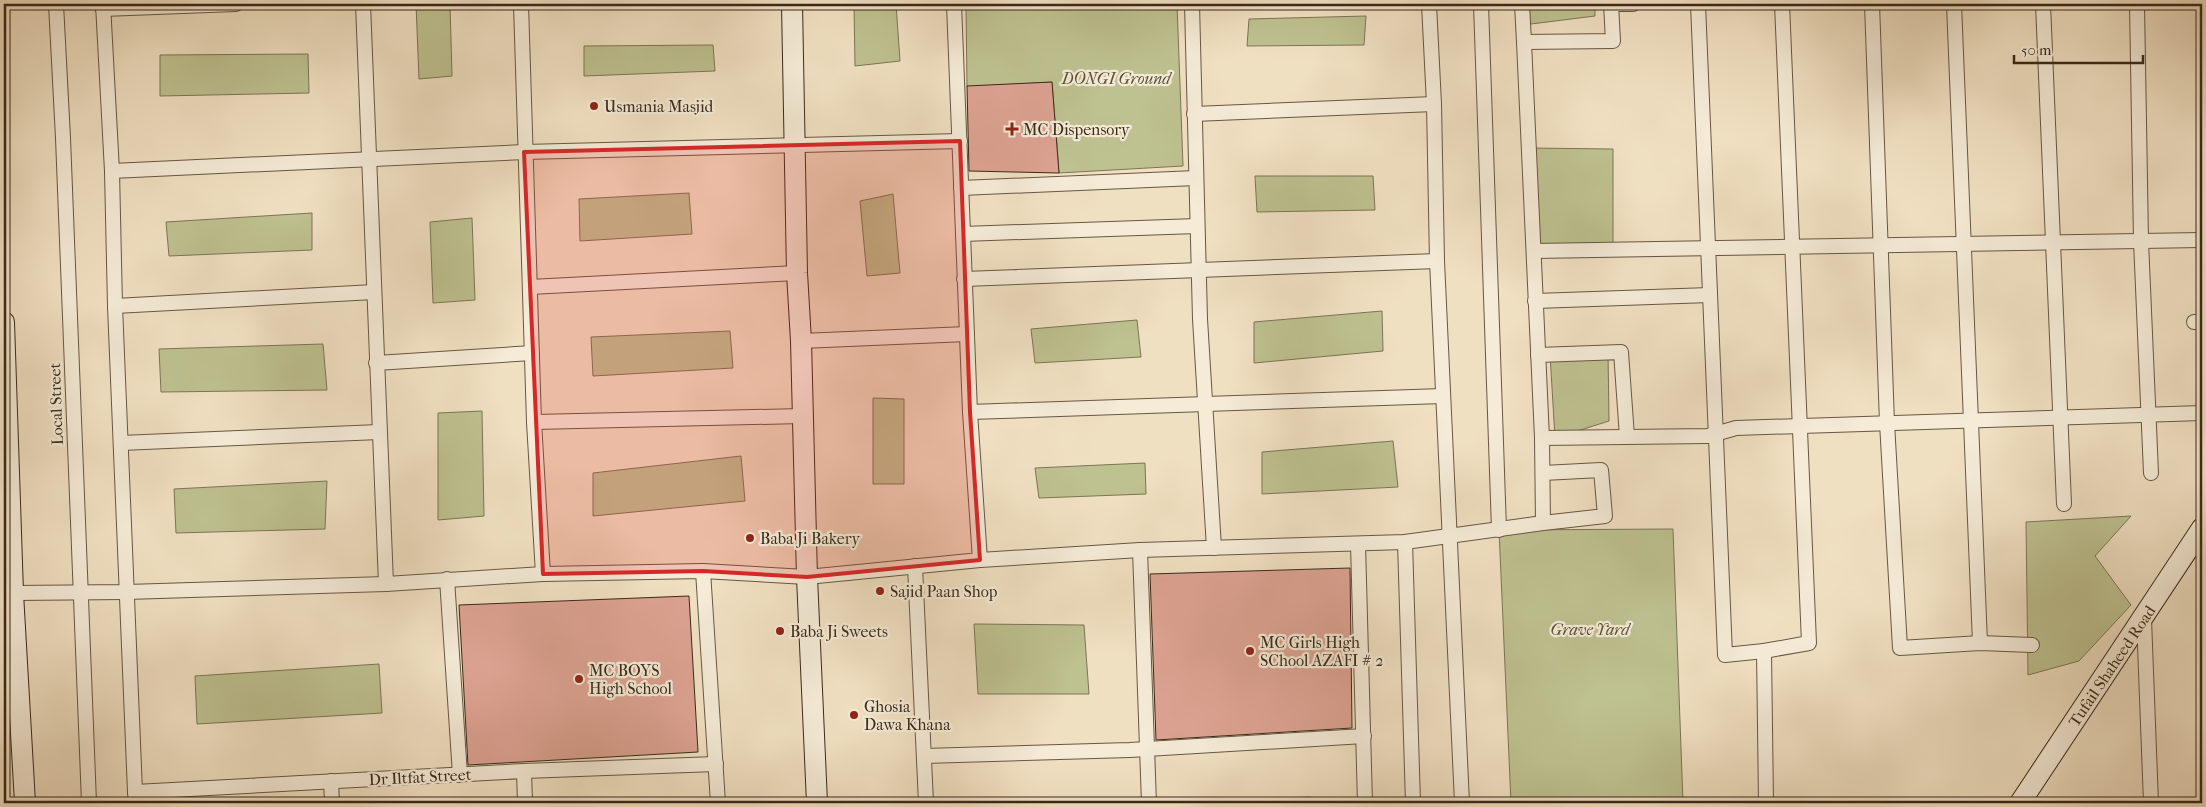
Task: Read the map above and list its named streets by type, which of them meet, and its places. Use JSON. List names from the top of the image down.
{
  "streets": {
    "street": ["Local Street", "Tufail Shaheed Road", "Dr Iltfat Street"]
  },
  "parks": ["DONGI Ground", "Grave Yard"],
  "places": {
    "other": [
      "Usmania Masjid",
      "Baba Ji Bakery",
      "Sajid Paan Shop",
      "Baba Ji Sweets",
      "MC Girls High SChool AZAFI # 2",
      "MC BOYS High School",
      "Ghosia Dawa Khana"
    ],
    "health": ["MC Dispensory"]
  },
  "scale_bar": "50 m"
}
